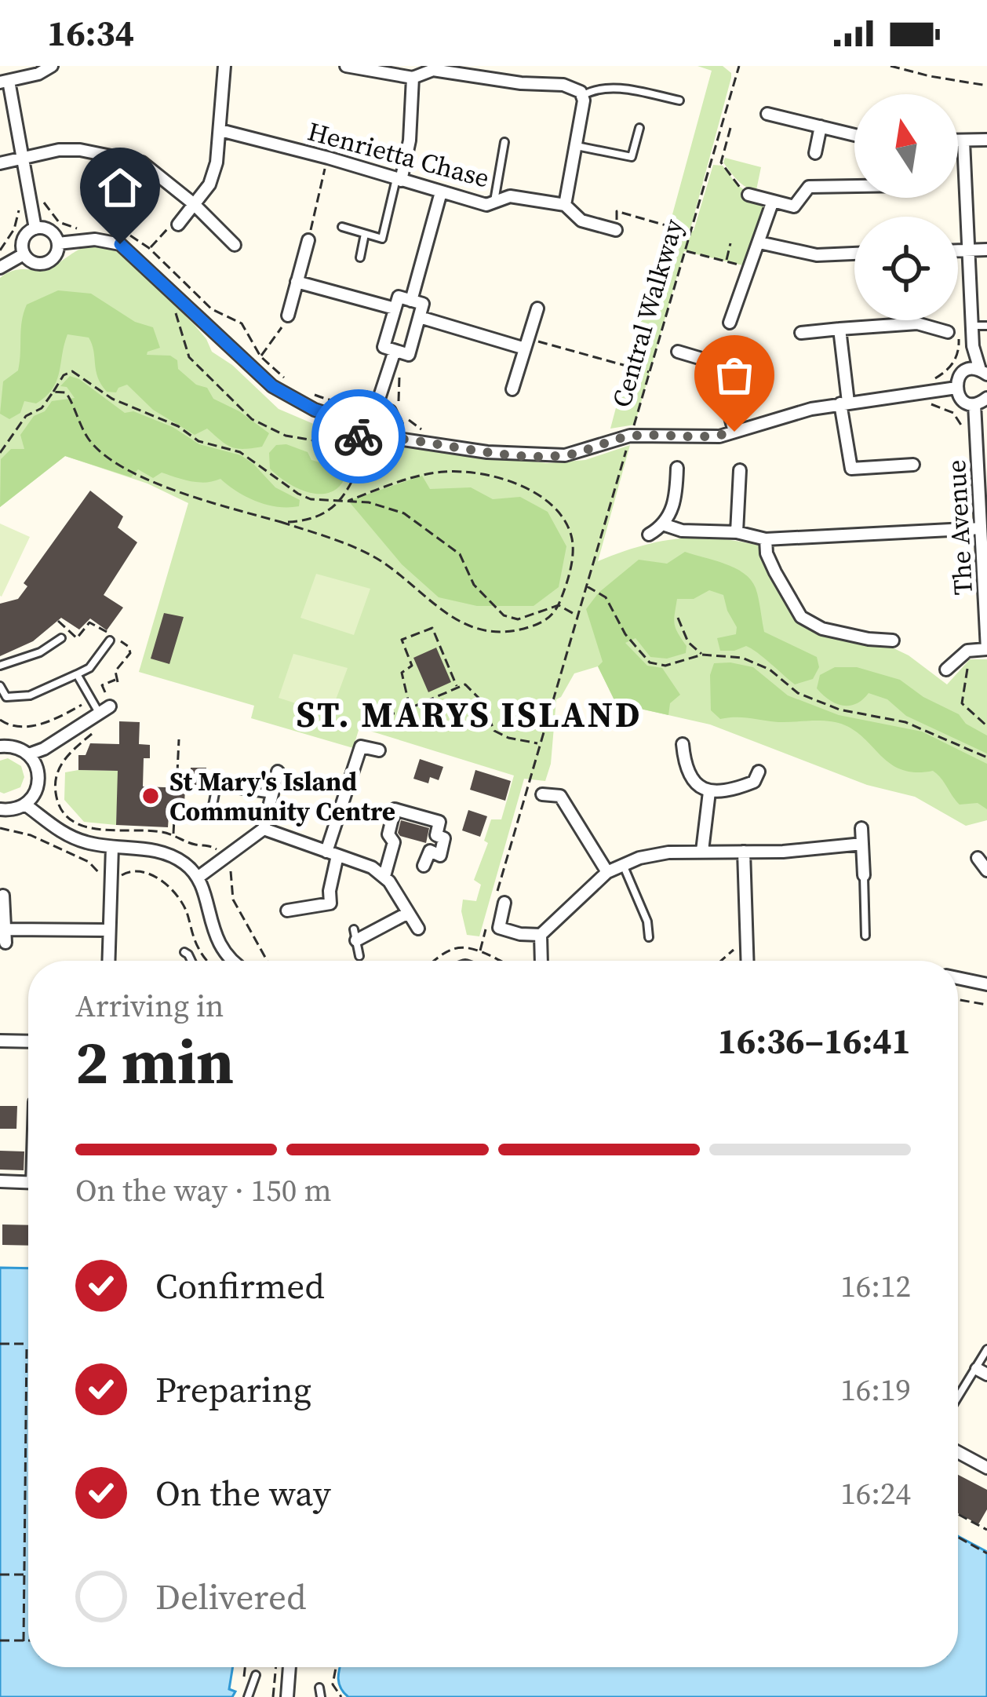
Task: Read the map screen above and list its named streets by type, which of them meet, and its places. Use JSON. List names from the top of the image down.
{
  "streets": {
    "street": ["Henrietta Chase", "The Avenue"],
    "path": ["Central Walkway"]
  },
  "districts": ["ST. MARYS ISLAND"],
  "places": ["St Mary's Island Community Centre"],
  "north": "top",
  "page": {
    "status": "16:34",
    "heading": ["2 min", "Arriving in", "16:36–16:41"],
    "bar": "On the way · 150 m",
    "list": [
      ["Confirmed", "16:12"],
      ["Preparing", "16:19"],
      ["On the way", "16:24"],
      "Delivered"
    ]
  }
}
